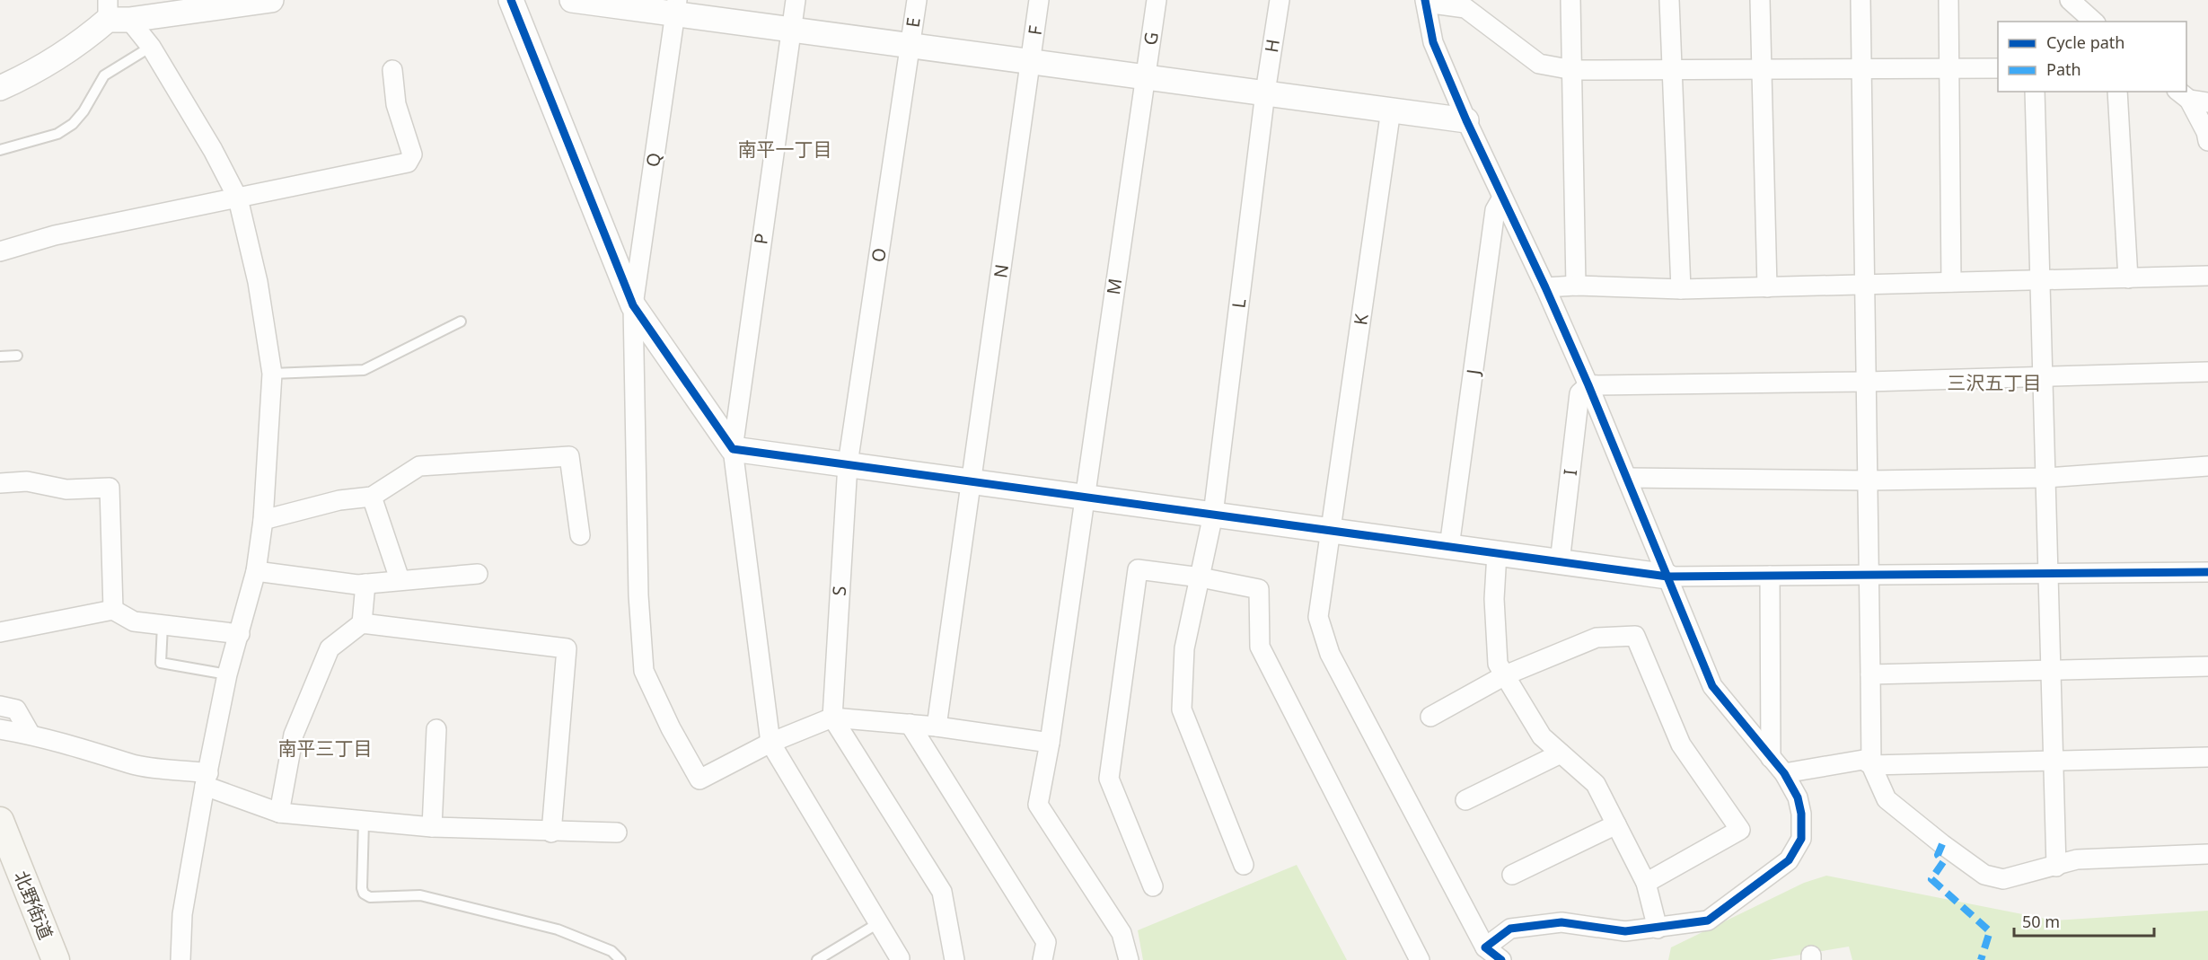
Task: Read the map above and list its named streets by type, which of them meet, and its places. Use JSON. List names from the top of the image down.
{
  "streets": {
    "main road": ["北野街道"],
    "street": [
      "E",
      "F",
      "G",
      "H",
      "Q",
      "P",
      "O",
      "N",
      "M",
      "L",
      "K",
      "J",
      "I",
      "S"
    ]
  },
  "crossings": [
    ["E", "O"],
    ["F", "N"],
    ["G", "M"],
    ["H", "L"],
    ["Q", "P"],
    ["O", "S"]
  ],
  "districts": ["南平一丁目", "三沢五丁目", "南平三丁目"],
  "legend": ["Cycle path", "Path"],
  "scale_bar": "50 m"
}
